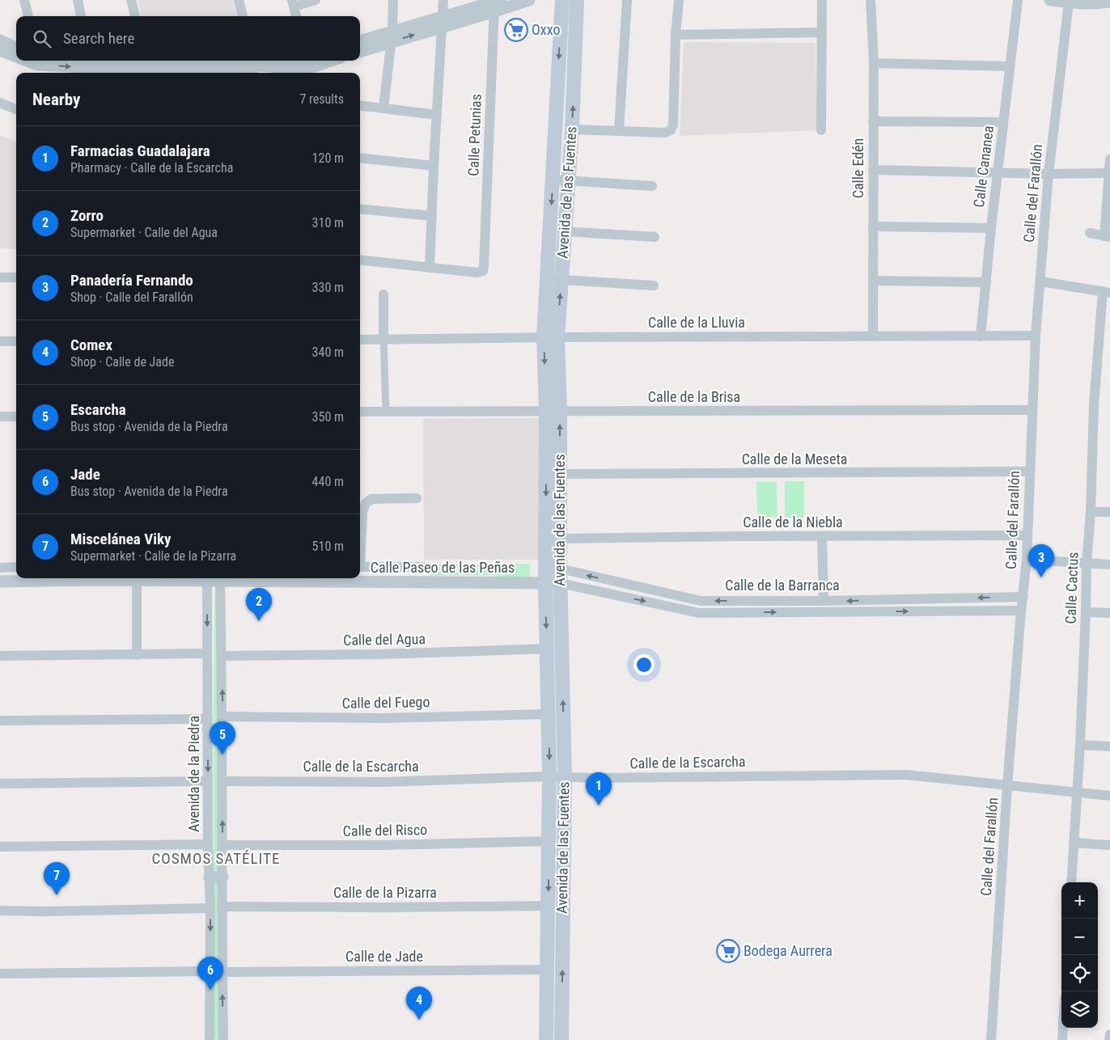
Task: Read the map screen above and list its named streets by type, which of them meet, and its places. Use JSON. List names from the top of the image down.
{
  "streets": {
    "main road": ["Avenida de las Fuentes"],
    "street": [
      "Calle Petunias",
      "Calle Cananea",
      "Calle Edén",
      "Calle del Farallón",
      "Calle de la Lluvia",
      "Calle de la Brisa",
      "Calle de la Meseta",
      "Calle de la Niebla",
      "Calle Paseo de las Peñas",
      "Calle de la Barranca",
      "Calle Cactus",
      "Calle del Agua",
      "Calle del Fuego",
      "Calle de la Escarcha",
      "Avenida de la Piedra",
      "Calle del Risco",
      "Calle de la Pizarra",
      "Calle de Jade"
    ]
  },
  "crossings": [
    ["Calle Cananea", "Calle de la Lluvia"],
    ["Calle Edén", "Calle de la Lluvia"],
    ["Avenida de las Fuentes", "Calle de la Lluvia"],
    ["Avenida de las Fuentes", "Calle de la Brisa"],
    ["Avenida de las Fuentes", "Calle de la Meseta"],
    ["Avenida de las Fuentes", "Calle de la Niebla"],
    ["Avenida de las Fuentes", "Calle Paseo de las Peñas"],
    ["Avenida de las Fuentes", "Calle de la Barranca"],
    ["Avenida de las Fuentes", "Calle del Agua"],
    ["Avenida de las Fuentes", "Calle del Fuego"],
    ["Avenida de las Fuentes", "Calle de la Escarcha"],
    ["Avenida de las Fuentes", "Calle del Risco"],
    ["Avenida de las Fuentes", "Calle de la Pizarra"],
    ["Avenida de las Fuentes", "Calle de Jade"],
    ["Calle del Farallón", "Calle de la Lluvia"],
    ["Calle del Farallón", "Calle de la Brisa"],
    ["Calle del Farallón", "Calle de la Meseta"],
    ["Calle del Farallón", "Calle de la Niebla"],
    ["Calle del Farallón", "Calle de la Barranca"],
    ["Calle del Farallón", "Calle de la Escarcha"],
    ["Calle Paseo de las Peñas", "Calle de la Barranca"],
    ["Calle Paseo de las Peñas", "Avenida de la Piedra"],
    ["Calle Cactus", "Calle de la Escarcha"],
    ["Calle del Agua", "Avenida de la Piedra"],
    ["Calle del Fuego", "Avenida de la Piedra"],
    ["Calle de la Escarcha", "Avenida de la Piedra"],
    ["Avenida de la Piedra", "Calle del Risco"],
    ["Avenida de la Piedra", "Calle de la Pizarra"],
    ["Avenida de la Piedra", "Calle de Jade"]
  ],
  "districts": ["COSMOS SATÉLITE"],
  "places": {
    "supermarket": ["Oxxo", "Bodega Aurrera"]
  },
  "page": {
    "search": "Search here",
    "heading": ["Nearby", "7 results"],
    "list": [
      {
        "mark": "1",
        "name": "Farmacias Guadalajara",
        "note": "Pharmacy · Calle de la Escarcha",
        "value": "120 m"
      },
      {
        "mark": "2",
        "name": "Zorro",
        "note": "Supermarket · Calle del Agua",
        "value": "310 m"
      },
      {
        "mark": "3",
        "name": "Panadería Fernando",
        "note": "Shop · Calle del Farallón",
        "value": "330 m"
      },
      {
        "mark": "4",
        "name": "Comex",
        "note": "Shop · Calle de Jade",
        "value": "340 m"
      },
      {
        "mark": "5",
        "name": "Escarcha",
        "note": "Bus stop · Avenida de la Piedra",
        "value": "350 m"
      },
      {
        "mark": "6",
        "name": "Jade",
        "note": "Bus stop · Avenida de la Piedra",
        "value": "440 m"
      },
      {
        "mark": "7",
        "name": "Miscelánea Viky",
        "note": "Supermarket · Calle de la Pizarra",
        "value": "510 m"
      }
    ],
    "pins": [
      "3",
      "2",
      "5",
      "1",
      "7",
      "6",
      "4"
    ],
    "map_buttons": ["+", "−"]
  }
}
